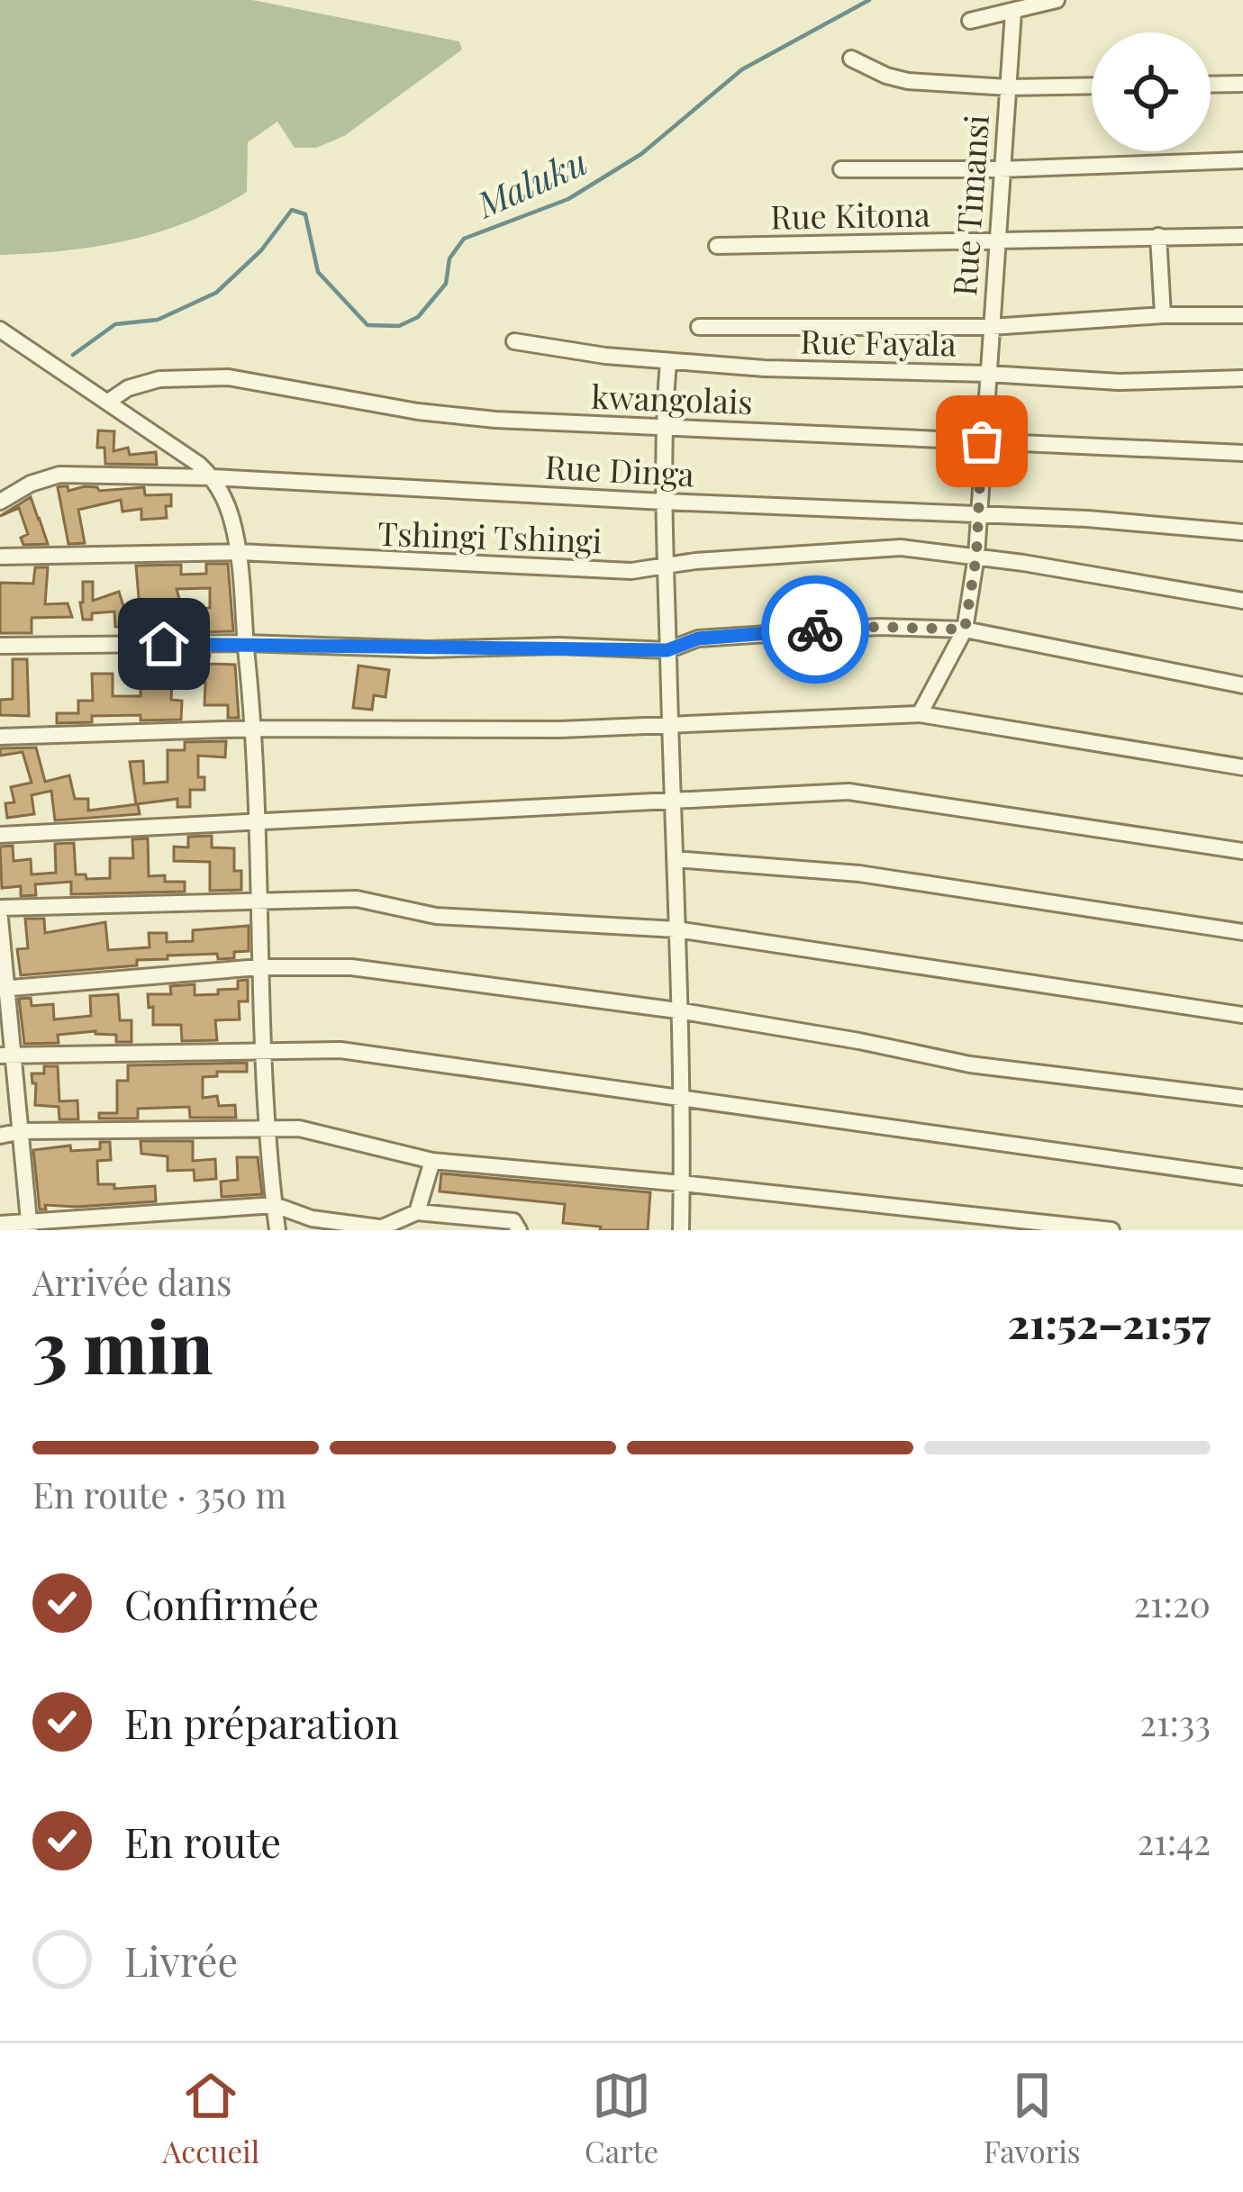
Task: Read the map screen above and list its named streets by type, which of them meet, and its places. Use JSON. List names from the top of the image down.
{
  "streets": {
    "street": [
      "Rue Timansi",
      "Rue Kitona",
      "Rue Fayala",
      "kwangolais",
      "Rue Dinga",
      "Tshingi Tshingi"
    ]
  },
  "crossings": [
    ["Rue Timansi", "Rue Kitona"],
    ["Rue Timansi", "Rue Fayala"],
    ["Rue Timansi", "kwangolais"],
    ["Rue Timansi", "Rue Dinga"],
    ["Rue Timansi", "Tshingi Tshingi"]
  ],
  "water": ["Maluku"],
  "page": {
    "heading": ["3 min", "Arrivée dans", "21:52–21:57"],
    "bar": "En route · 350 m",
    "list": [
      ["Confirmée", "21:20"],
      ["En préparation", "21:33"],
      ["En route", "21:42"],
      "Livrée"
    ],
    "tabs": ["Accueil", "Carte", "Favoris"]
  }
}
